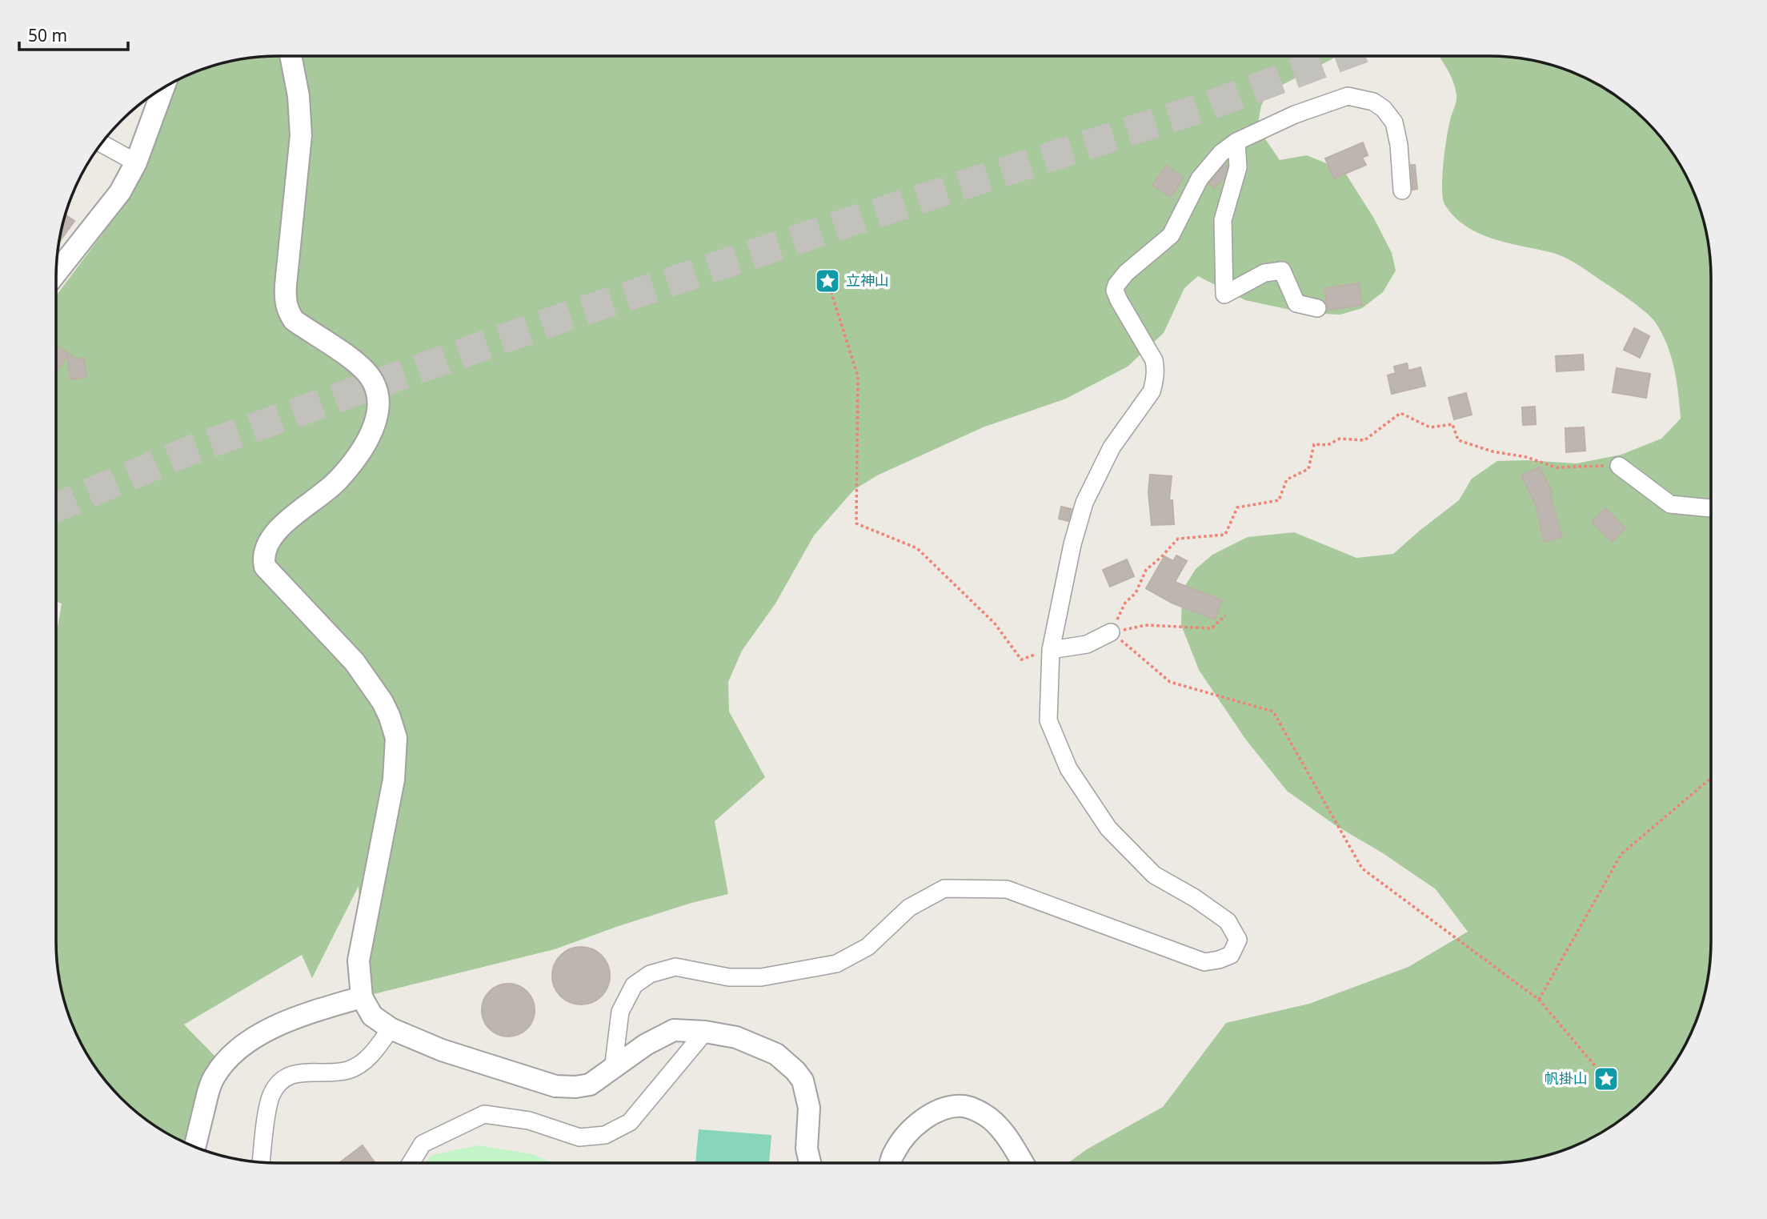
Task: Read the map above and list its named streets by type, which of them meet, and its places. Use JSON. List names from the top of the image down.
{
  "places": {
    "place": ["立神山", "帆掛山"]
  },
  "scale_bar": "50 m"
}
